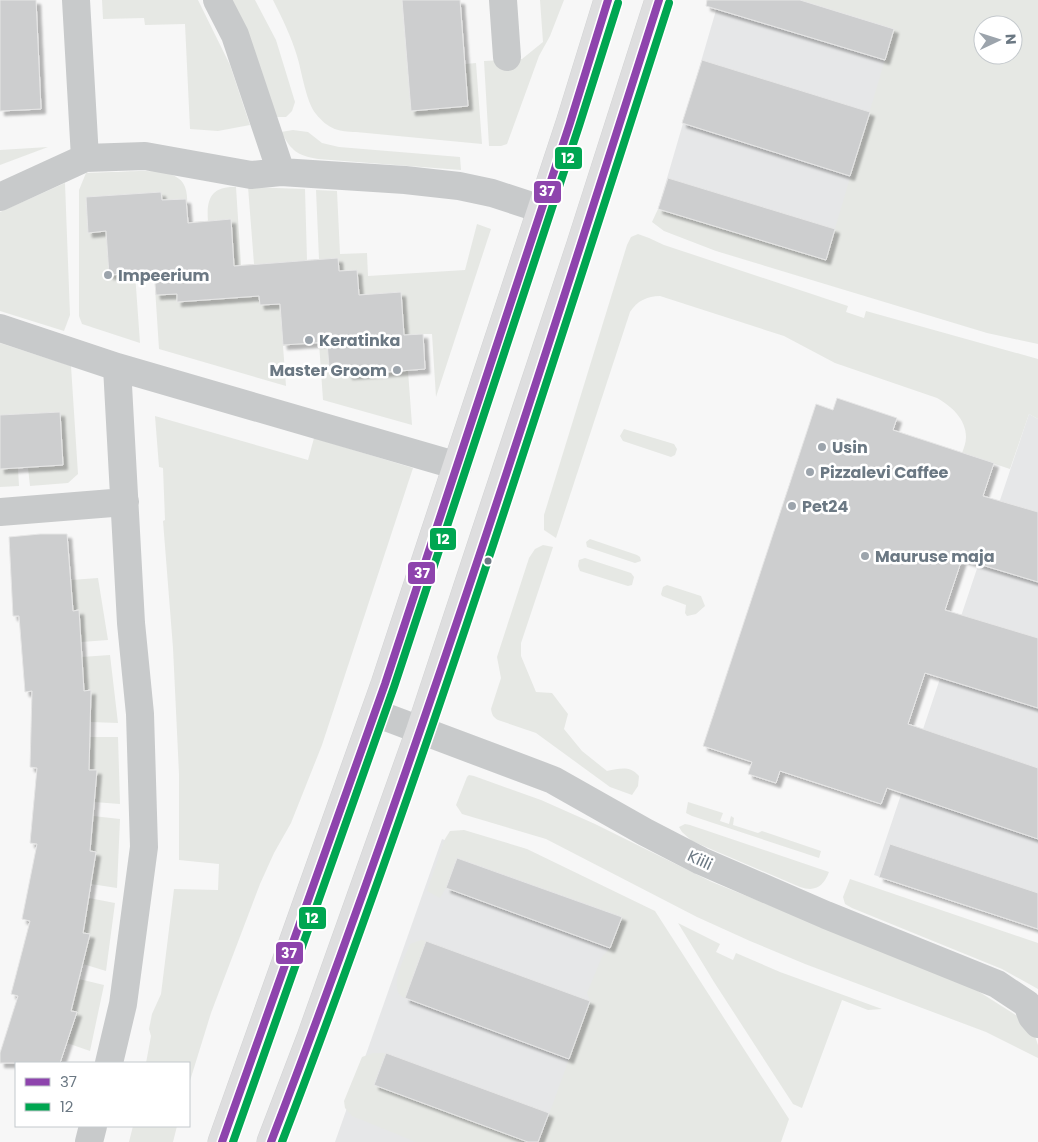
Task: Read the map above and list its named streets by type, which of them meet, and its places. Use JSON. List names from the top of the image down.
{
  "streets": {
    "street": ["Kiili"]
  },
  "places": [
    "Impeerium",
    "Keratinka",
    "Master Groom",
    "Usin",
    "Pizzalevi Caffee",
    "Pet24",
    "Mauruse maja"
  ],
  "lines": ["transit line 37", "transit line 12"],
  "legend": ["37", "12"],
  "north": "right"
}
